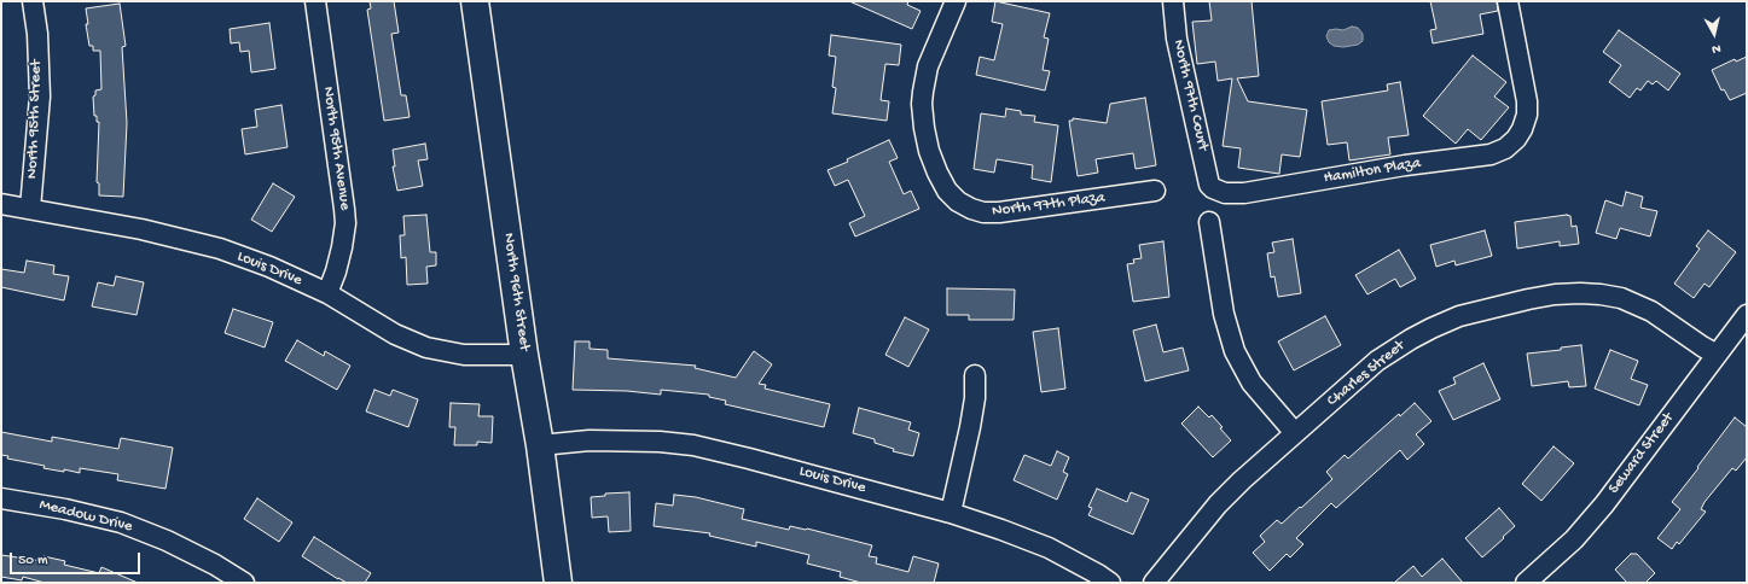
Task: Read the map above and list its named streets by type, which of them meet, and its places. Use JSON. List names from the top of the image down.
{
  "streets": {
    "street": [
      "North 97th Court",
      "North 95th Street",
      "North 95th Avenue",
      "Hamilton Plaza",
      "North 97th Plaza",
      "Louis Drive",
      "North 96th Street",
      "Charles Street",
      "Seward Street",
      "Meadow Drive"
    ]
  },
  "crossings": [
    ["North 97th Court", "Hamilton Plaza"],
    ["North 95th Street", "Louis Drive"],
    ["North 95th Avenue", "Louis Drive"],
    ["Louis Drive", "North 96th Street"],
    ["Charles Street", "Seward Street"]
  ],
  "scale_bar": "50 m",
  "north": "bottom"
}
